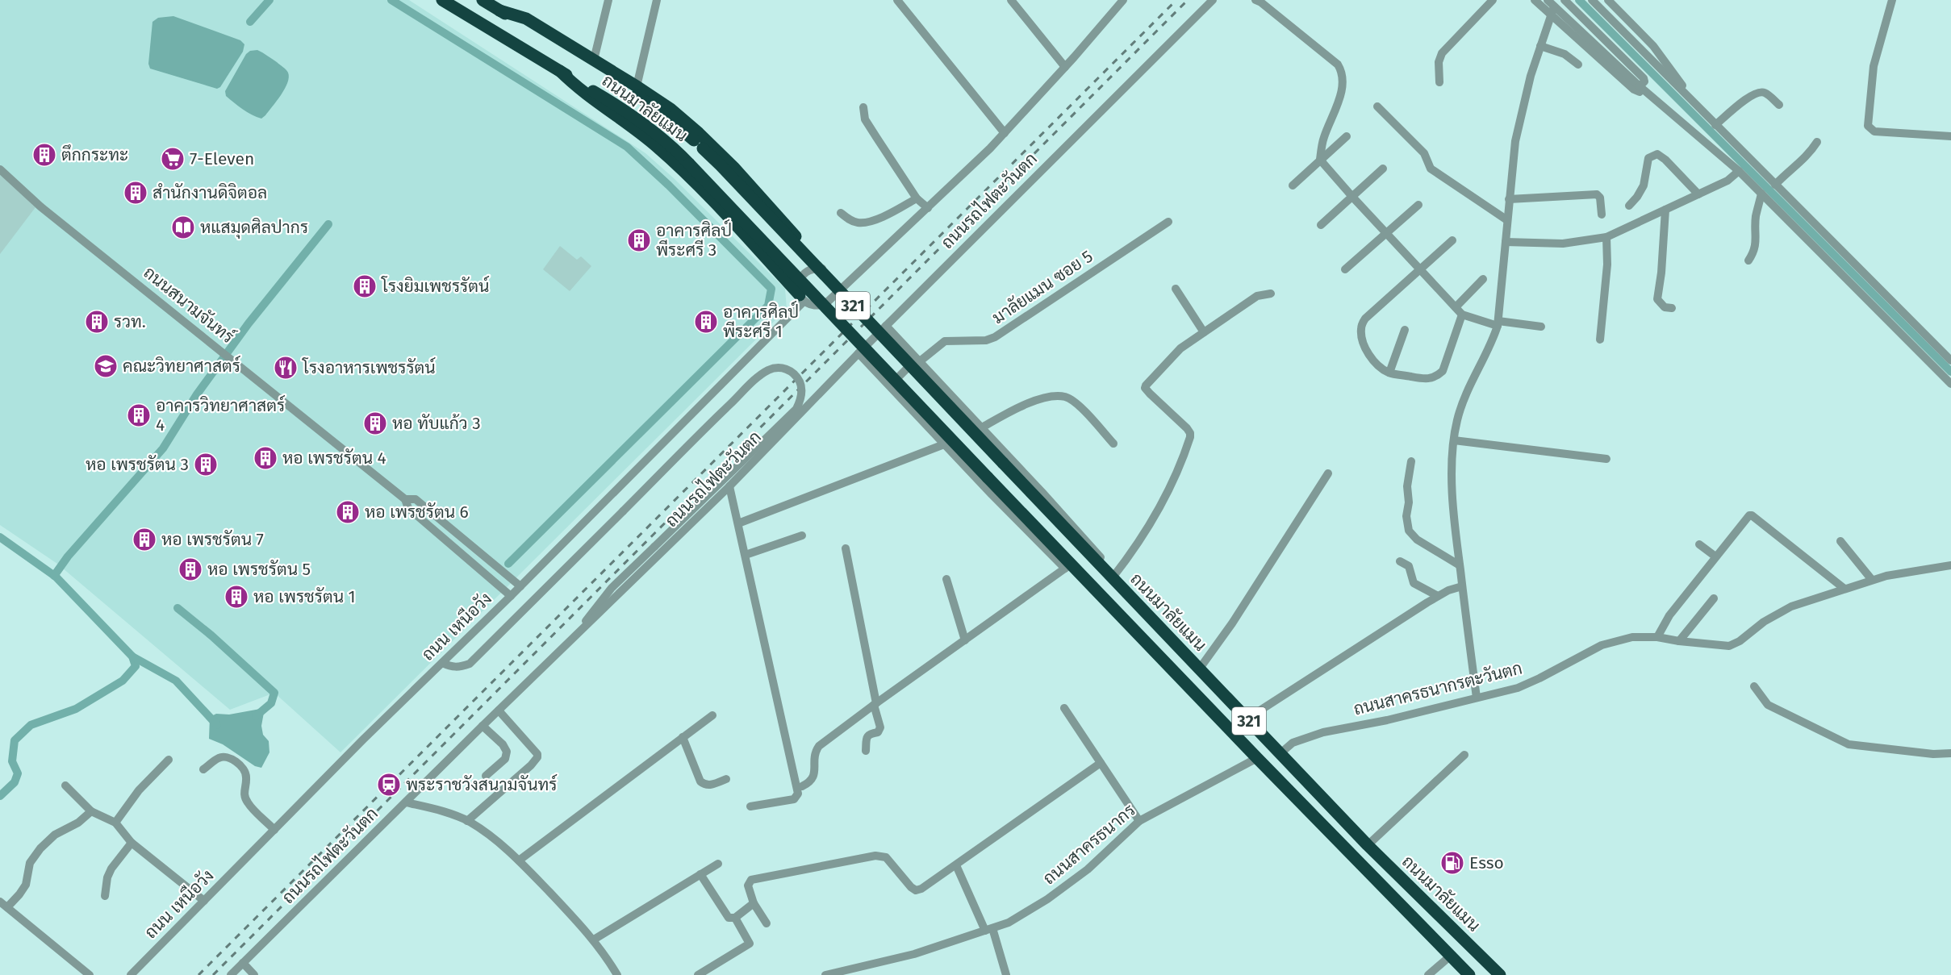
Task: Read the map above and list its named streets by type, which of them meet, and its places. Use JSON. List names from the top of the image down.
{
  "streets": {
    "highway": ["ถนนมาลัยแมน", "321"],
    "street": [
      "ถนนรถไฟตะวันตก",
      "มาลัยแมน ซอย 5",
      "ถนนสนามจันทร์",
      "ถนน เหนือวัง",
      "ถนนสาครธนากรตะวันตก",
      "ถนนสาครธนากร"
    ]
  },
  "crossings": [
    ["ถนนมาลัยแมน", "ถนนสาครธนากรตะวันตก"],
    ["ถนนมาลัยแมน", "ถนนสาครธนากร"],
    ["ถนนสนามจันทร์", "ถนน เหนือวัง"],
    ["321", "ถนน เหนือวัง"]
  ],
  "places": {
    "building": [
      "ตึกกระทะ",
      "สำนักงานดิจิตอล",
      "อาคารศิลป์ พีระศรี 3",
      "โรงยิมเพชรรัตน์",
      "รวท.",
      "อาคารศิลป์ พีระศรี 1",
      "อาคารวิทยาศาสตร์ 4",
      "หอ ทับแก้ว 3",
      "หอ เพรชรัตน 4",
      "หอ เพรชรัตน 3",
      "หอ เพรชรัตน 6",
      "หอ เพรชรัตน 7",
      "หอ เพรชรัตน 5",
      "หอ เพรชรัตน 1"
    ],
    "supermarket": ["7-Eleven"],
    "library": ["หแสมุดศิลปากร"],
    "school or university": ["คณะวิทยาศาสตร์"],
    "restaurant": ["โรงอาหารเพชรรัตน์"],
    "station": ["พระราชวังสนามจันทร์"],
    "fuel station": ["Esso"]
  }
}
